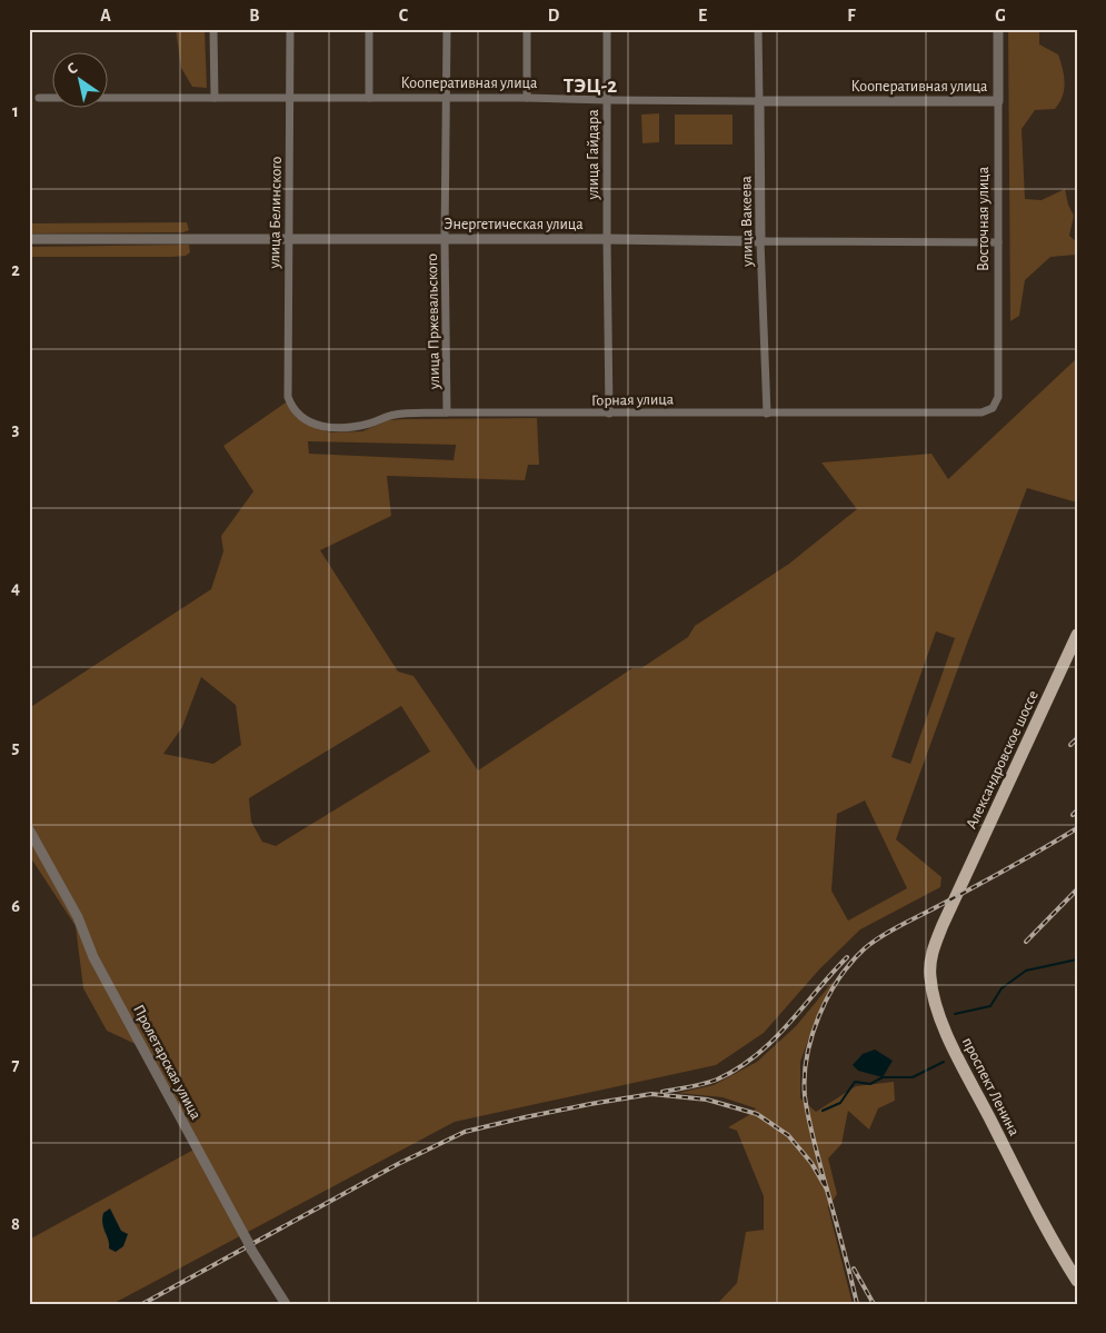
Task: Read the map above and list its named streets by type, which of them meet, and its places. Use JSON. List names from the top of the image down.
{
  "streets": {
    "main road": ["Александровское шоссе", "проспект Ленина"],
    "street": [
      "Кооперативная улица",
      "улица Гайдара",
      "улица Белинского",
      "Восточная улица",
      "улица Вакеева",
      "Энергетическая улица",
      "улица Пржевальского",
      "Горная улица",
      "Пролетарская улица"
    ]
  },
  "crossings": [
    ["Кооперативная улица", "улица Гайдара"],
    ["Кооперативная улица", "улица Белинского"],
    ["Кооперативная улица", "Восточная улица"],
    ["Кооперативная улица", "улица Вакеева"],
    ["Кооперативная улица", "улица Пржевальского"],
    ["улица Гайдара", "Энергетическая улица"],
    ["улица Гайдара", "Горная улица"],
    ["улица Белинского", "Энергетическая улица"],
    ["улица Белинского", "Горная улица"],
    ["Восточная улица", "Энергетическая улица"],
    ["Восточная улица", "Горная улица"],
    ["улица Вакеева", "Энергетическая улица"],
    ["улица Вакеева", "Горная улица"],
    ["Энергетическая улица", "улица Пржевальского"],
    ["улица Пржевальского", "Горная улица"],
    ["Александровское шоссе", "проспект Ленина"]
  ],
  "districts": ["ТЭЦ-2"],
  "north": "top left",
  "grid": {
    "columns": [
      "A",
      "B",
      "C",
      "D",
      "E",
      "F",
      "G"
    ],
    "rows": [
      "1",
      "2",
      "3",
      "4",
      "5",
      "6",
      "7",
      "8"
    ]
  }
}
